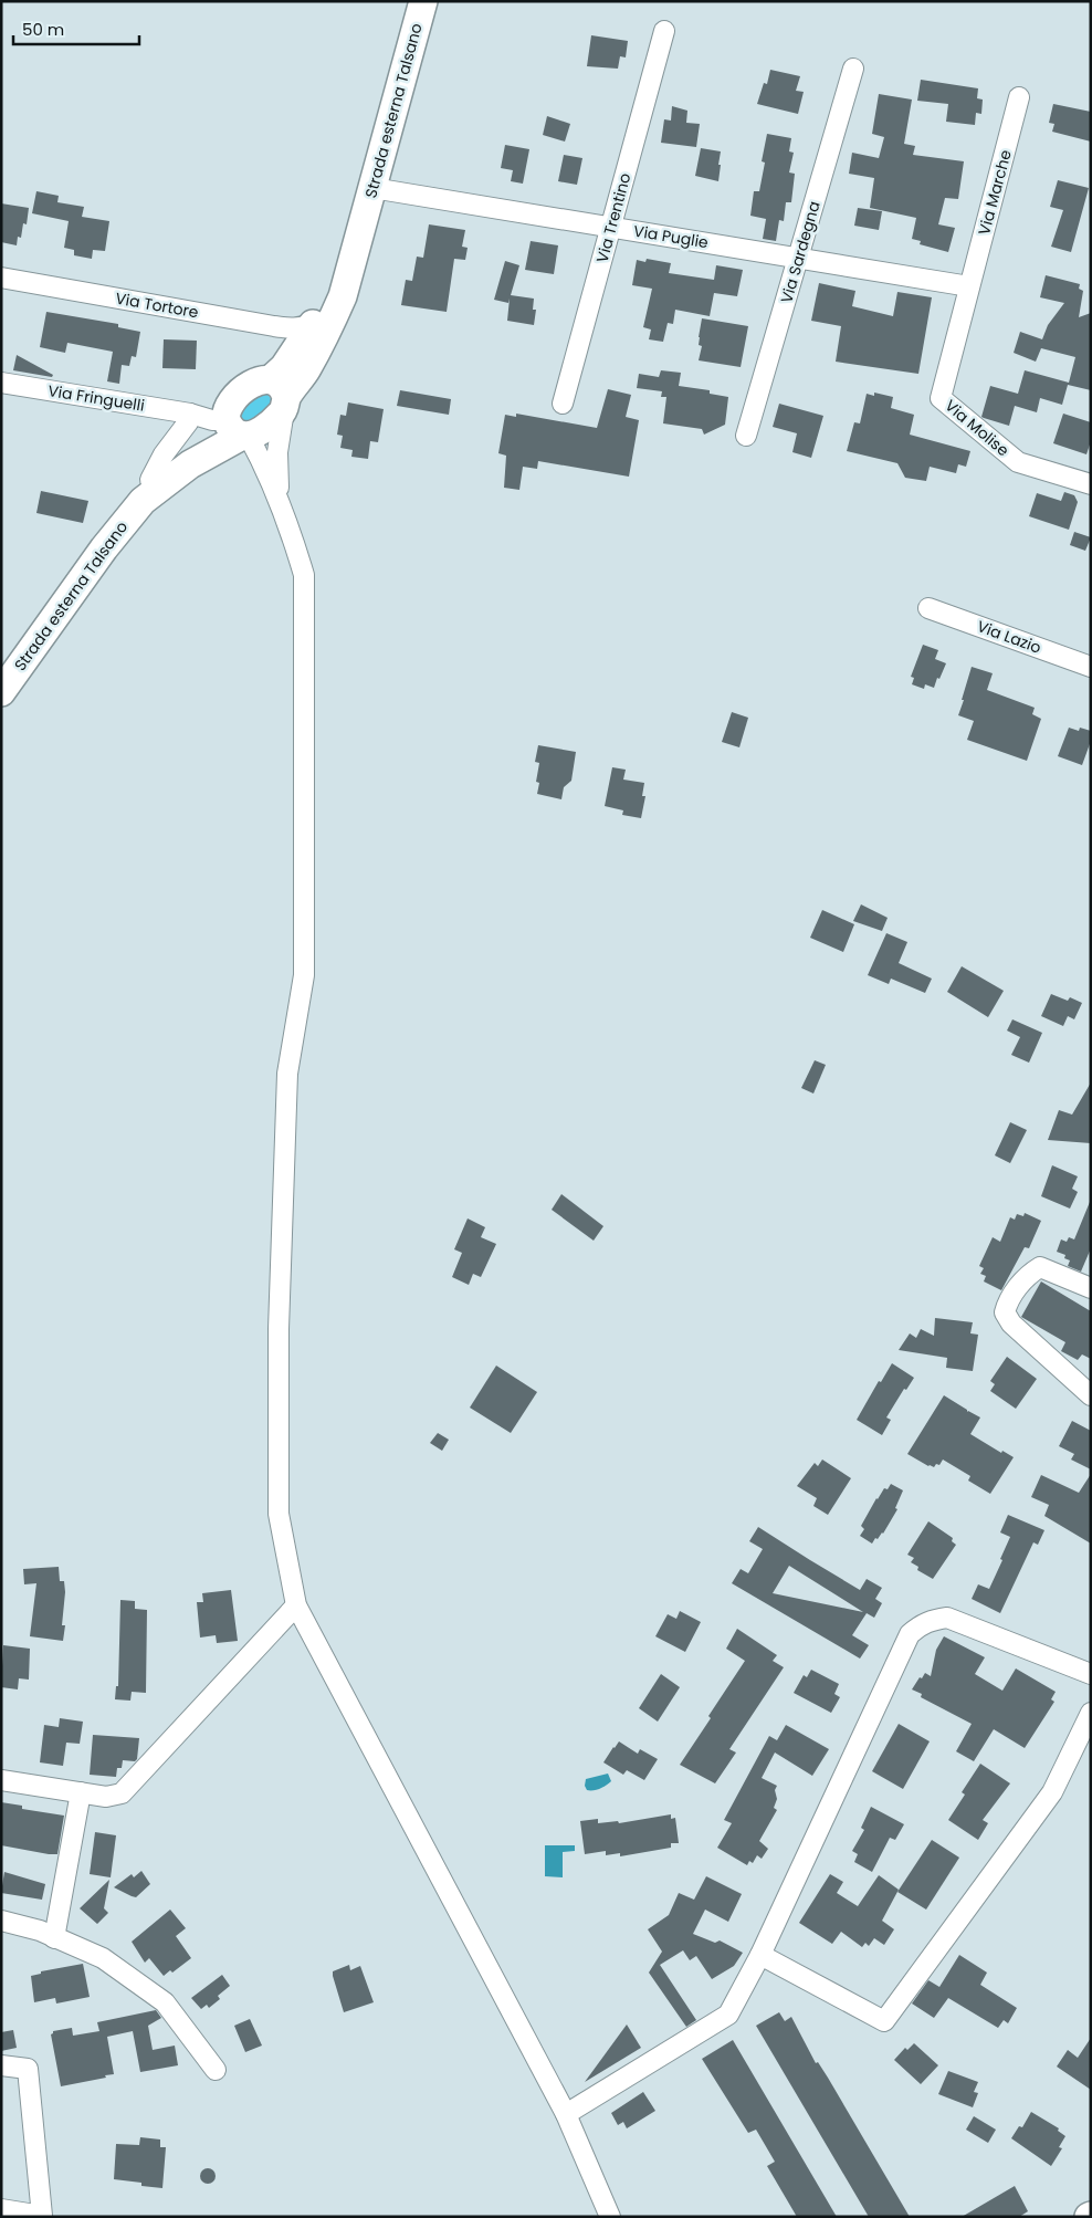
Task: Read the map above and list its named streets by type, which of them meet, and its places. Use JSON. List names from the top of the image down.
{
  "streets": {
    "street": [
      "Strada esterna Talsano",
      "Via Marche",
      "Via Trentino",
      "Via Puglie",
      "Via Sardegna",
      "Via Tortore",
      "Via Fringuelli",
      "Via Molise",
      "Via Lazio"
    ]
  },
  "crossings": [
    ["Strada esterna Talsano", "Via Puglie"],
    ["Strada esterna Talsano", "Via Tortore"],
    ["Via Marche", "Via Puglie"],
    ["Via Marche", "Via Molise"],
    ["Via Trentino", "Via Puglie"],
    ["Via Puglie", "Via Sardegna"],
    ["Via Puglie", "Via Molise"]
  ],
  "scale_bar": "50 m"
}
